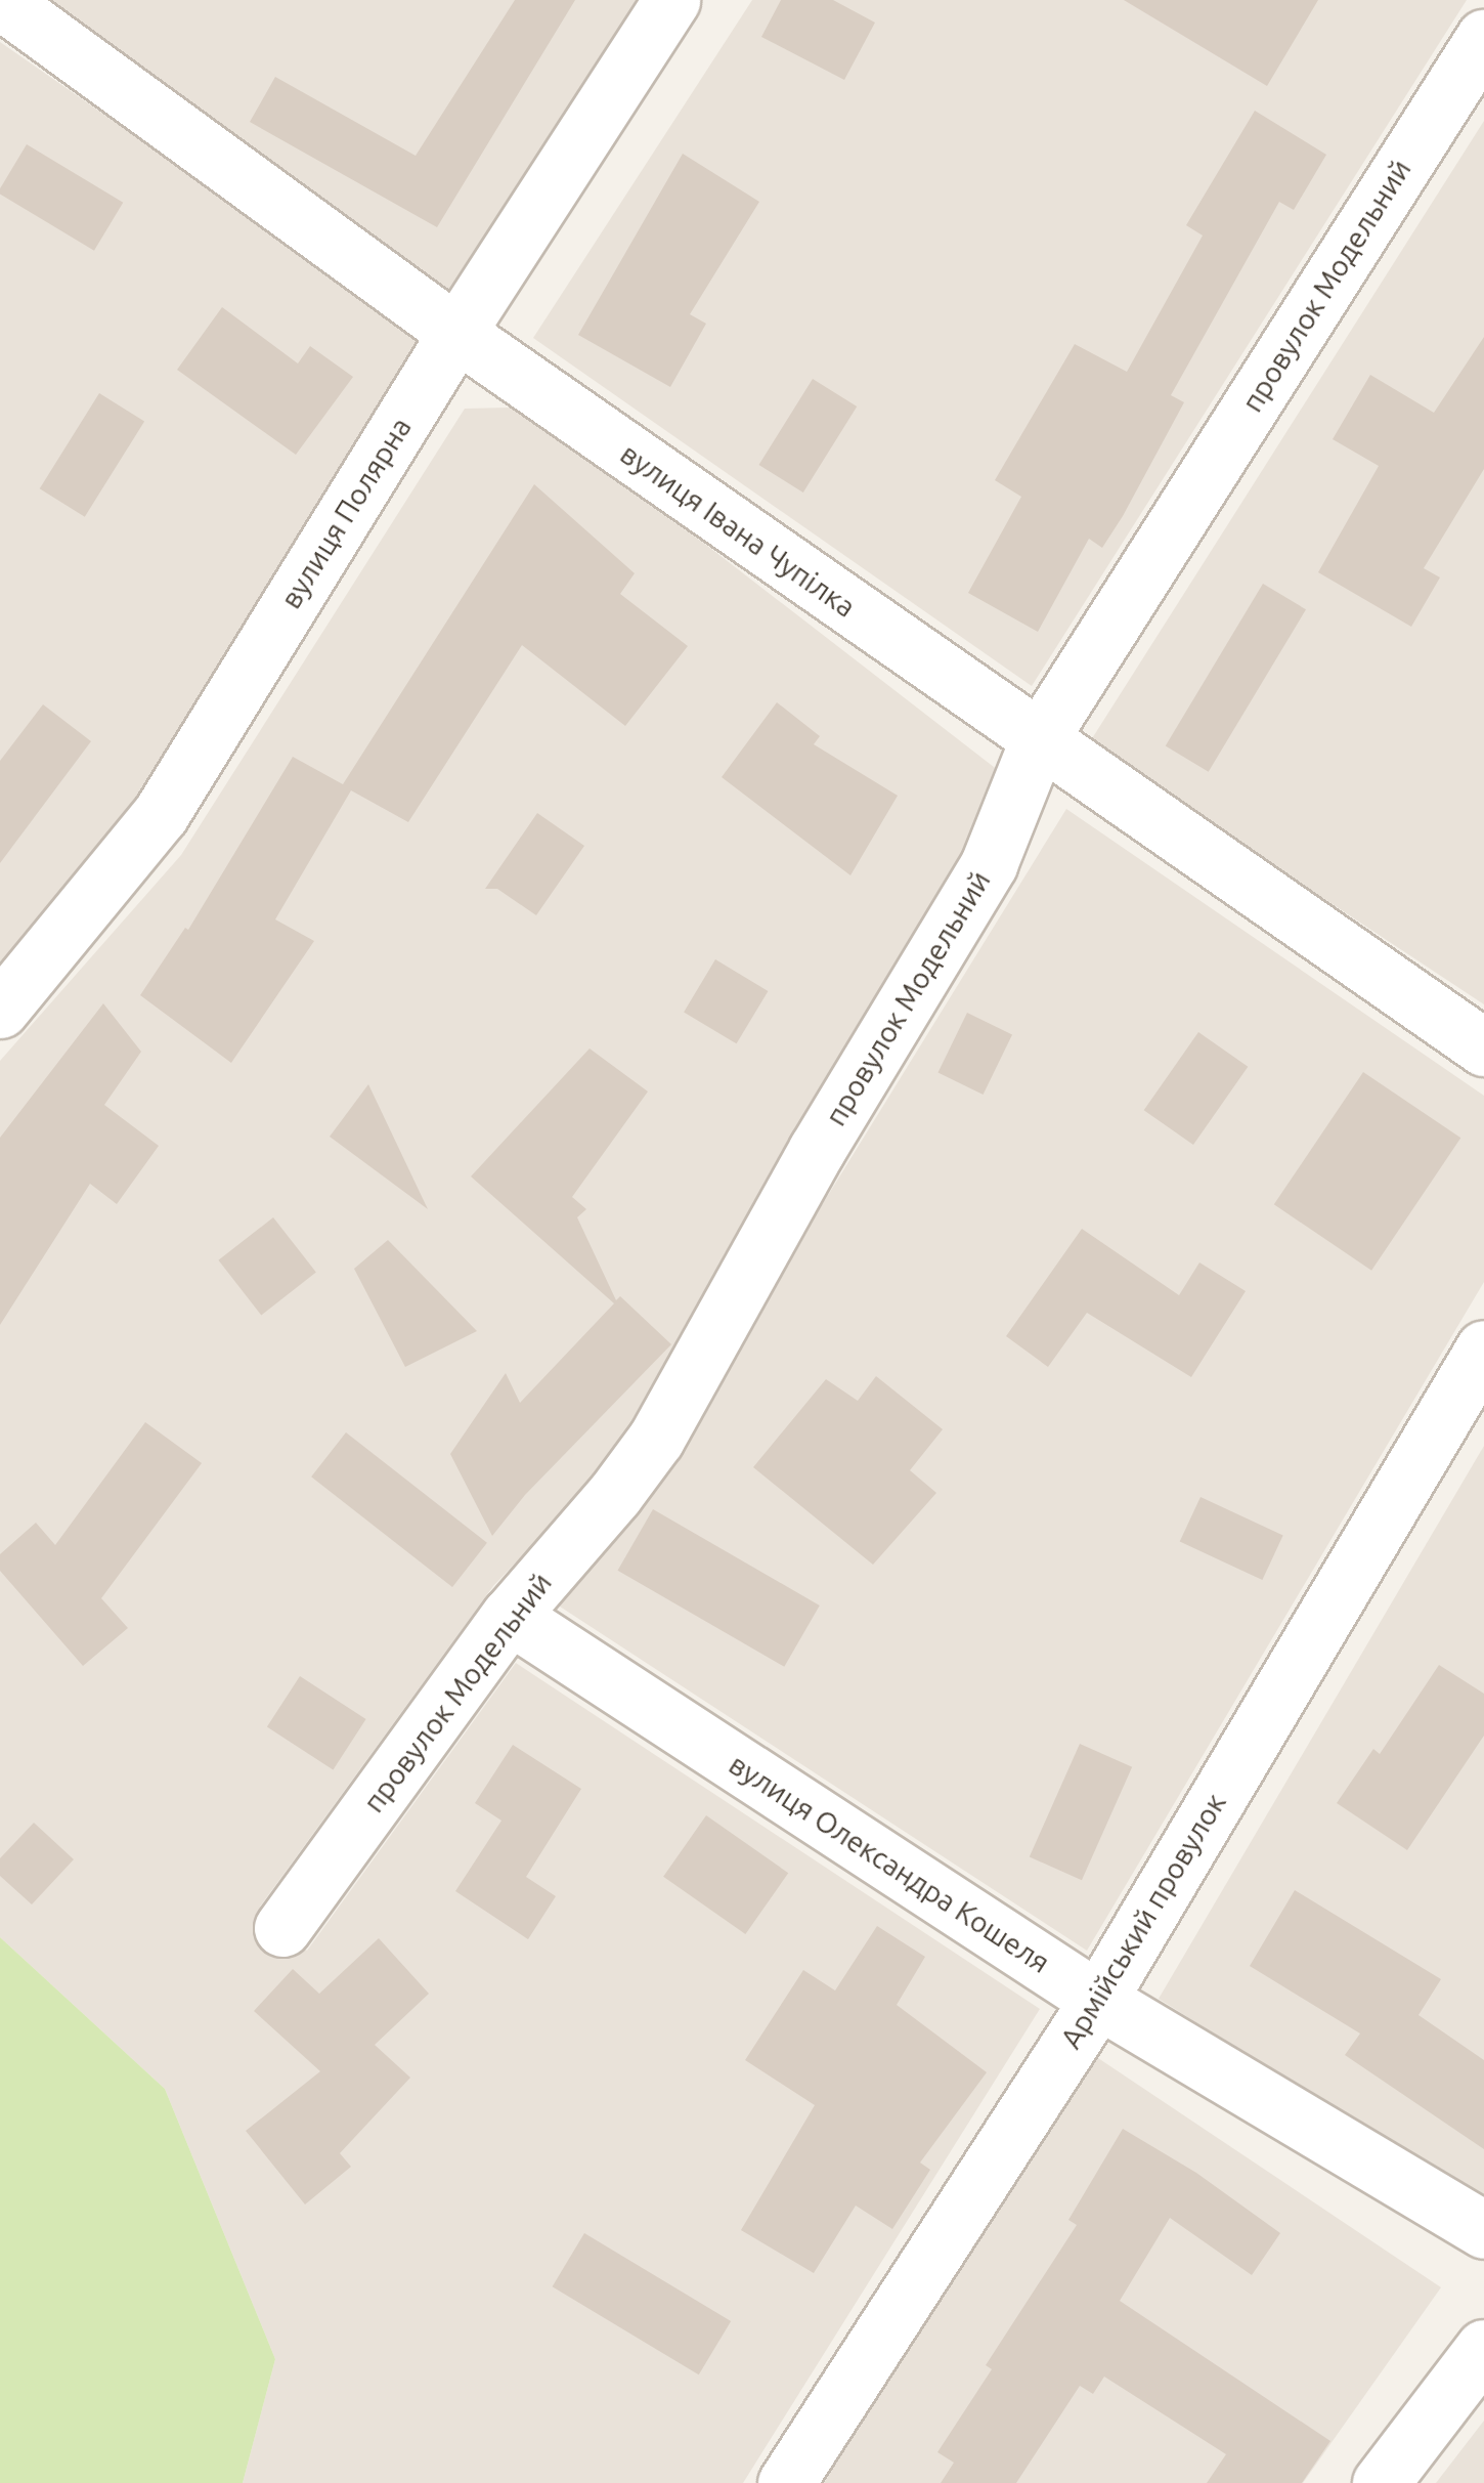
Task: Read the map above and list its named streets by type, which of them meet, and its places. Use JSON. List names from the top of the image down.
{
  "streets": {
    "street": [
      "провулок Модельний",
      "вулиця Полярна",
      "вулиця Івана Чупілка",
      "вулиця Олександра Кошеля",
      "Армійський провулок"
    ]
  },
  "crossings": [
    ["провулок Модельний", "вулиця Івана Чупілка"],
    ["провулок Модельний", "вулиця Олександра Кошеля"],
    ["вулиця Полярна", "вулиця Івана Чупілка"],
    ["вулиця Олександра Кошеля", "Армійський провулок"]
  ]
}
